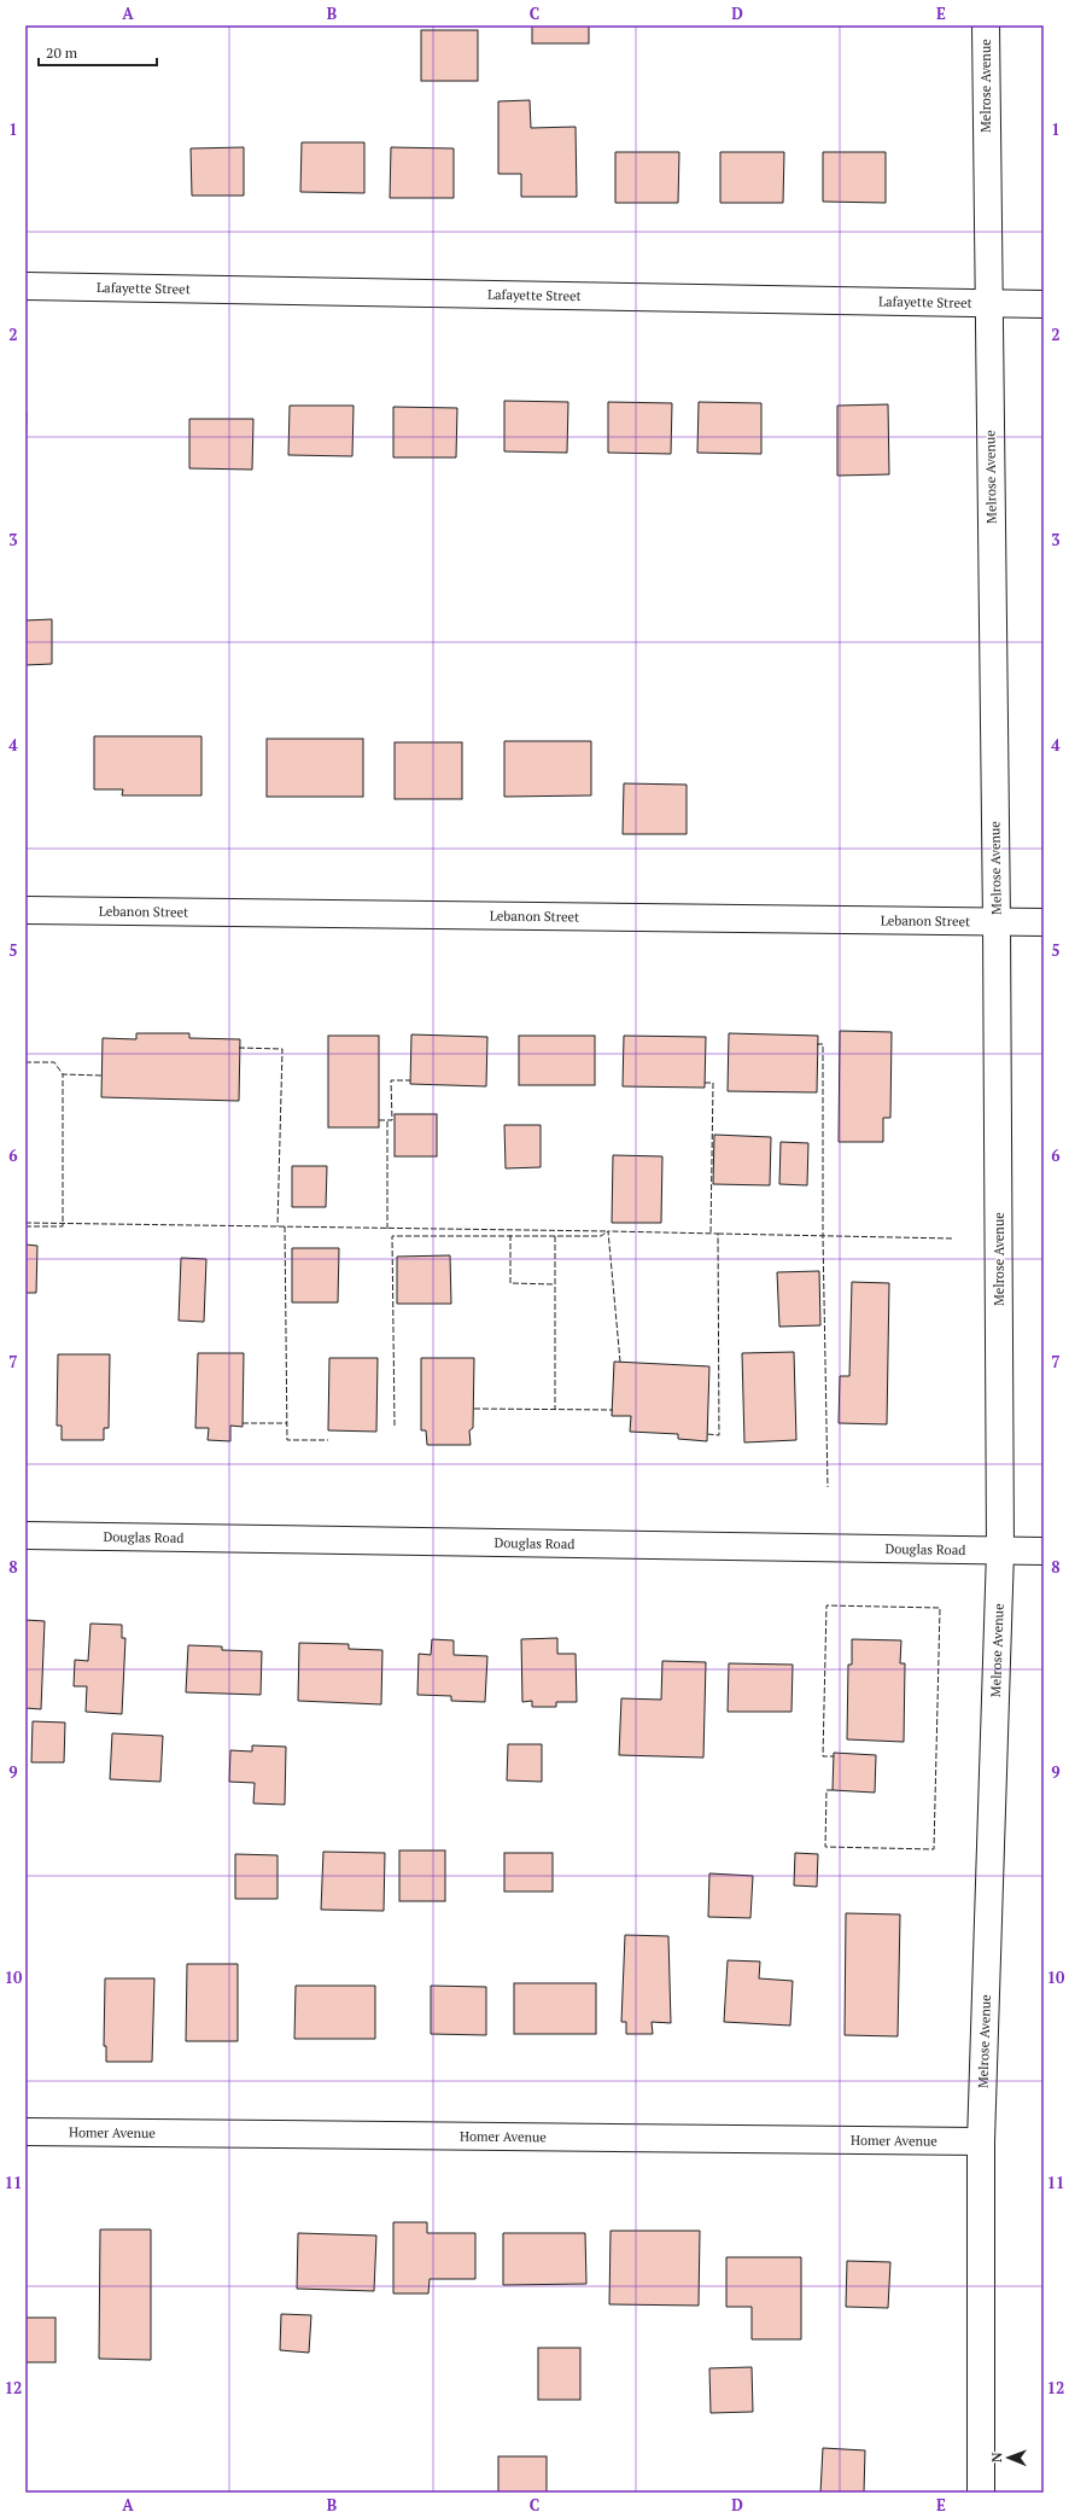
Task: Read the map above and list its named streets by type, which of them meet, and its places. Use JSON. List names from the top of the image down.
{
  "streets": {
    "street": [
      "Melrose Avenue",
      "Lafayette Street",
      "Lebanon Street",
      "Douglas Road",
      "Homer Avenue"
    ]
  },
  "crossings": [
    ["Melrose Avenue", "Lafayette Street"],
    ["Melrose Avenue", "Lebanon Street"],
    ["Melrose Avenue", "Douglas Road"],
    ["Melrose Avenue", "Homer Avenue"]
  ],
  "scale_bar": "20 m",
  "north": "left",
  "grid": {
    "columns": [
      "A",
      "B",
      "C",
      "D",
      "E"
    ],
    "rows": [
      "1",
      "2",
      "3",
      "4",
      "5",
      "6",
      "7",
      "8",
      "9",
      "10",
      "11",
      "12"
    ]
  }
}
